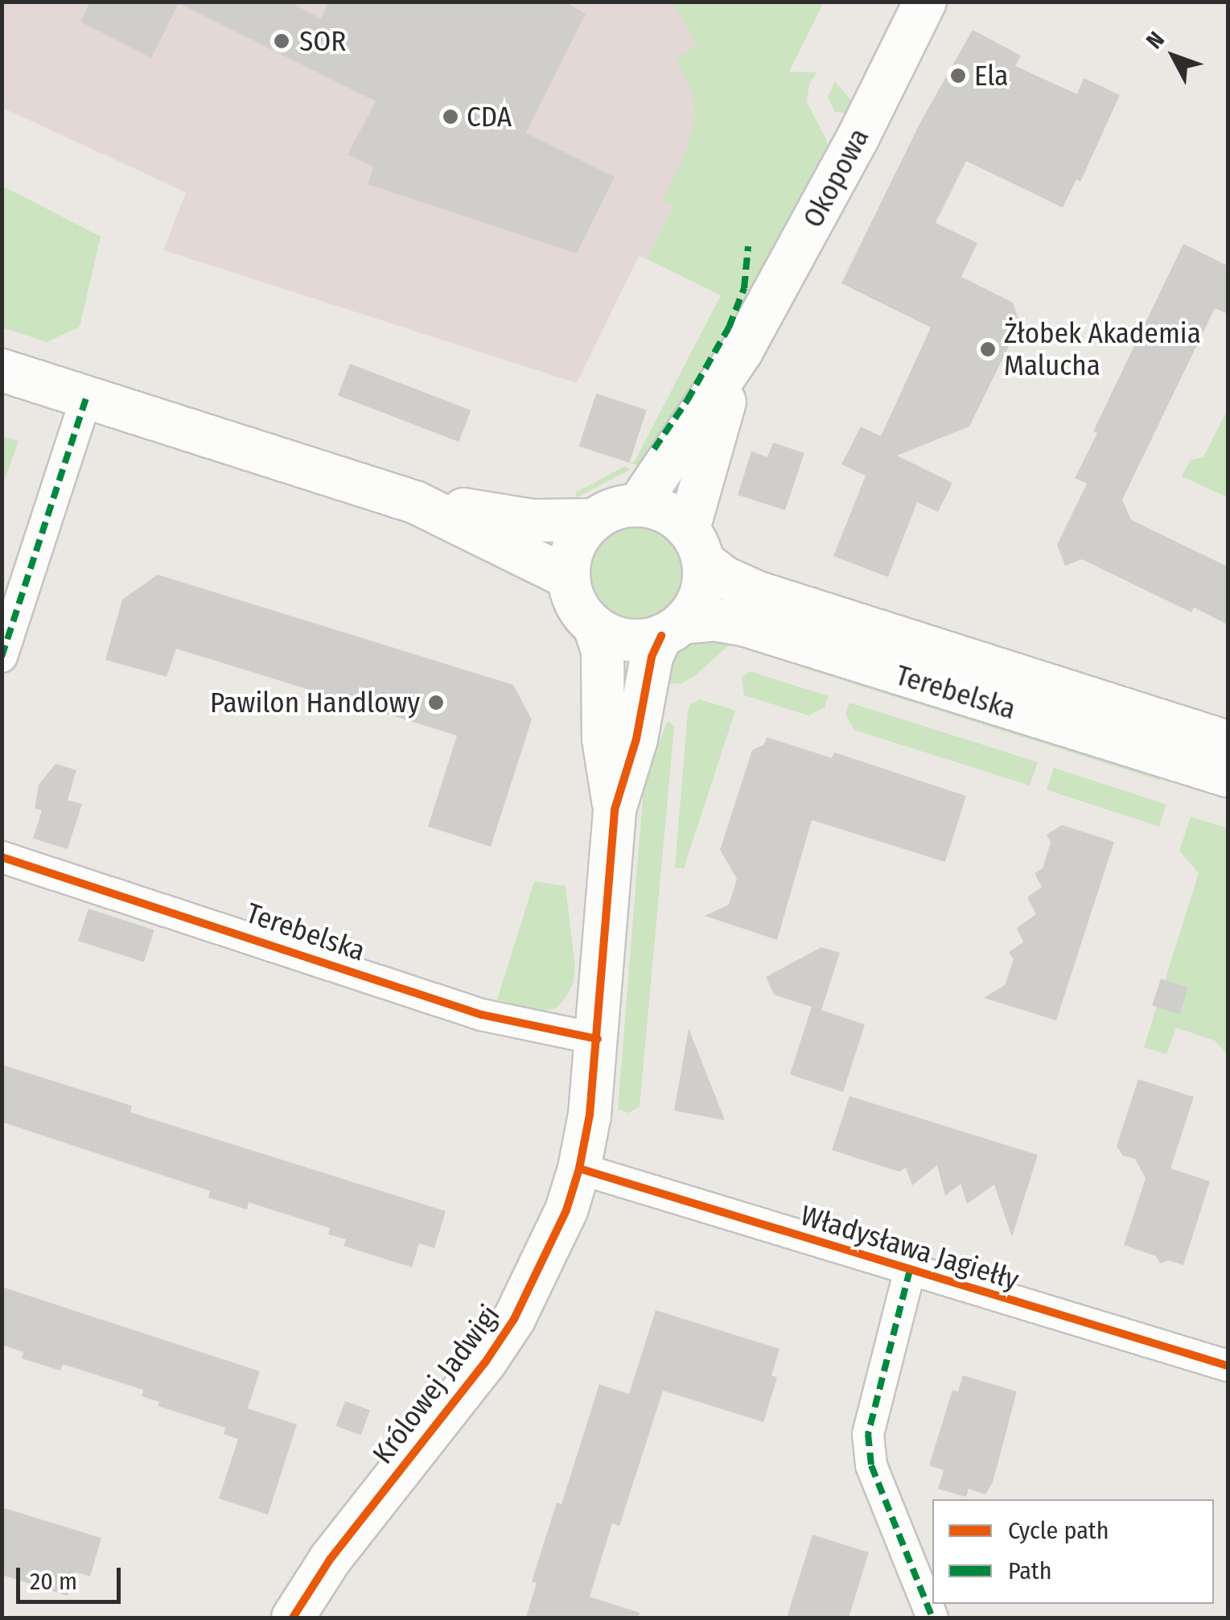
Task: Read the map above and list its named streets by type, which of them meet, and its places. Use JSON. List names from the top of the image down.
{
  "streets": {
    "street": [
      "Okopowa",
      "Terebelska",
      "Władysława Jagiełły",
      "Królowej Jadwigi"
    ]
  },
  "crossings": [
    ["Okopowa", "Terebelska"],
    ["Okopowa", "Królowej Jadwigi"],
    ["Terebelska", "Królowej Jadwigi"],
    ["Władysława Jagiełły", "Królowej Jadwigi"]
  ],
  "places": [
    "SOR",
    "Ela",
    "CDA",
    "Żłobek Akademia Malucha",
    "Pawilon Handlowy"
  ],
  "legend": ["Cycle path", "Path"],
  "scale_bar": "20 m",
  "north": "top left"
}
